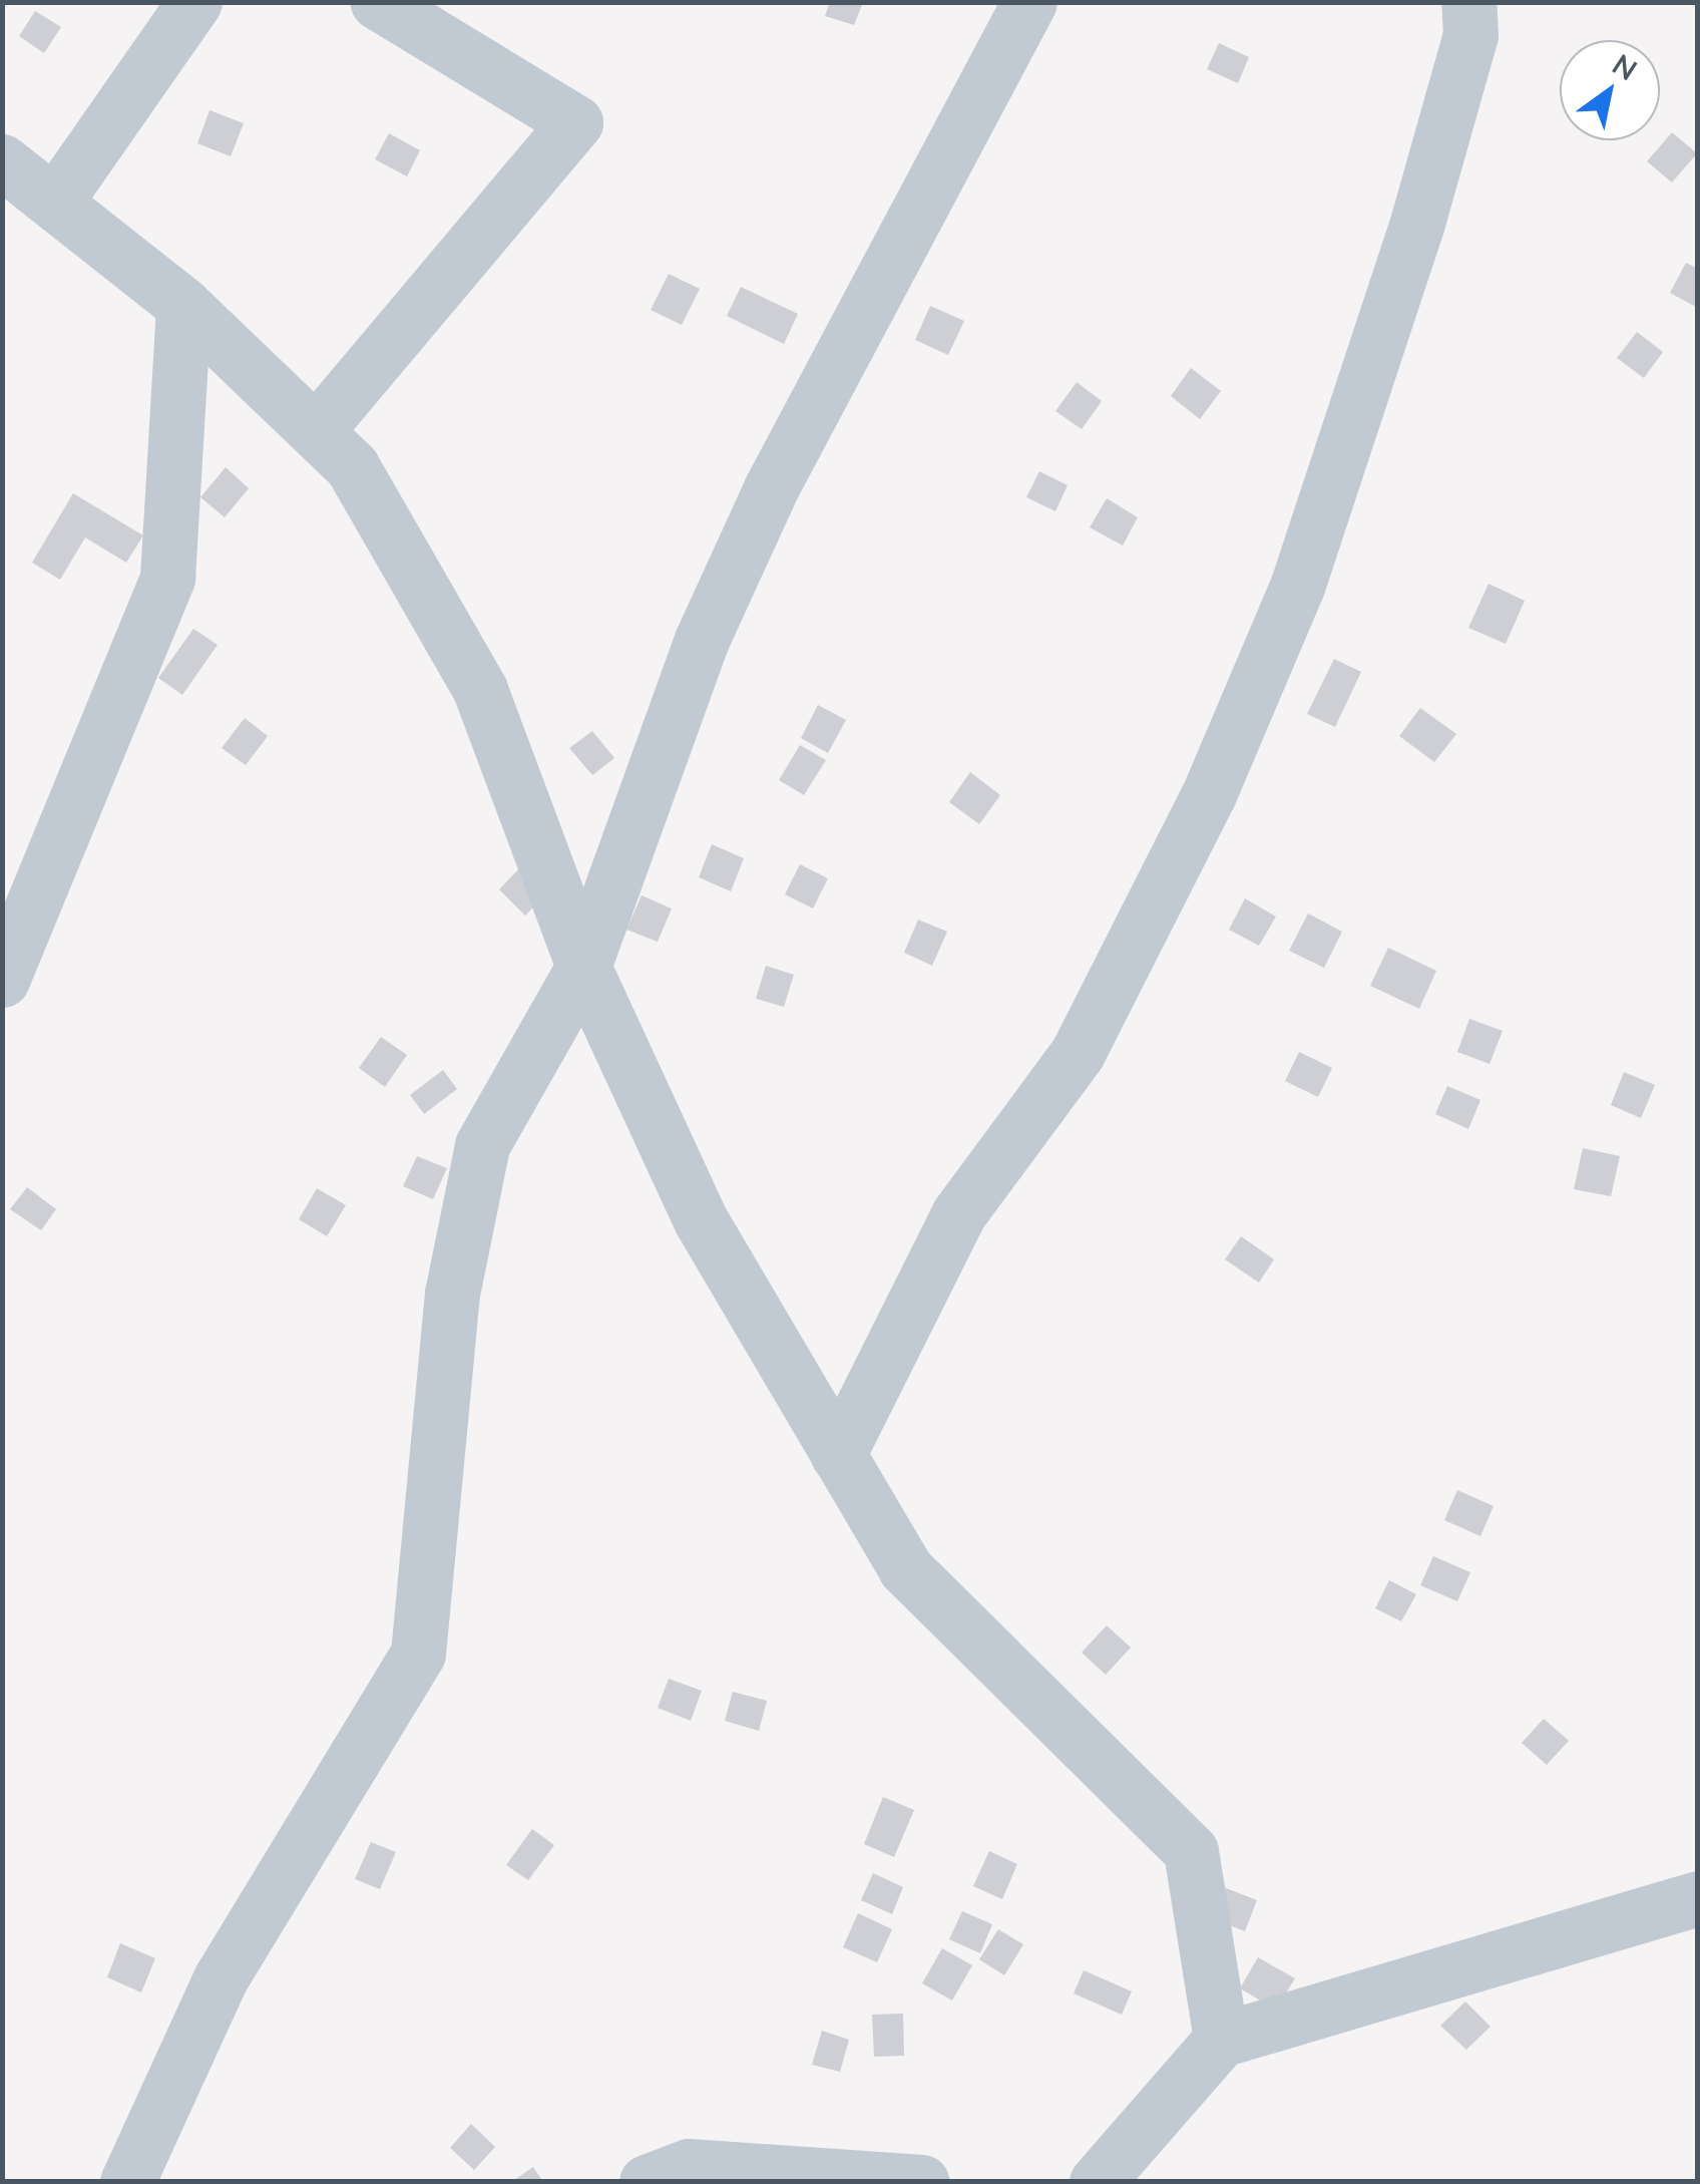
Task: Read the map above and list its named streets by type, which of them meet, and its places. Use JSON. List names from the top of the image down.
{
  "north": "top right"
}
